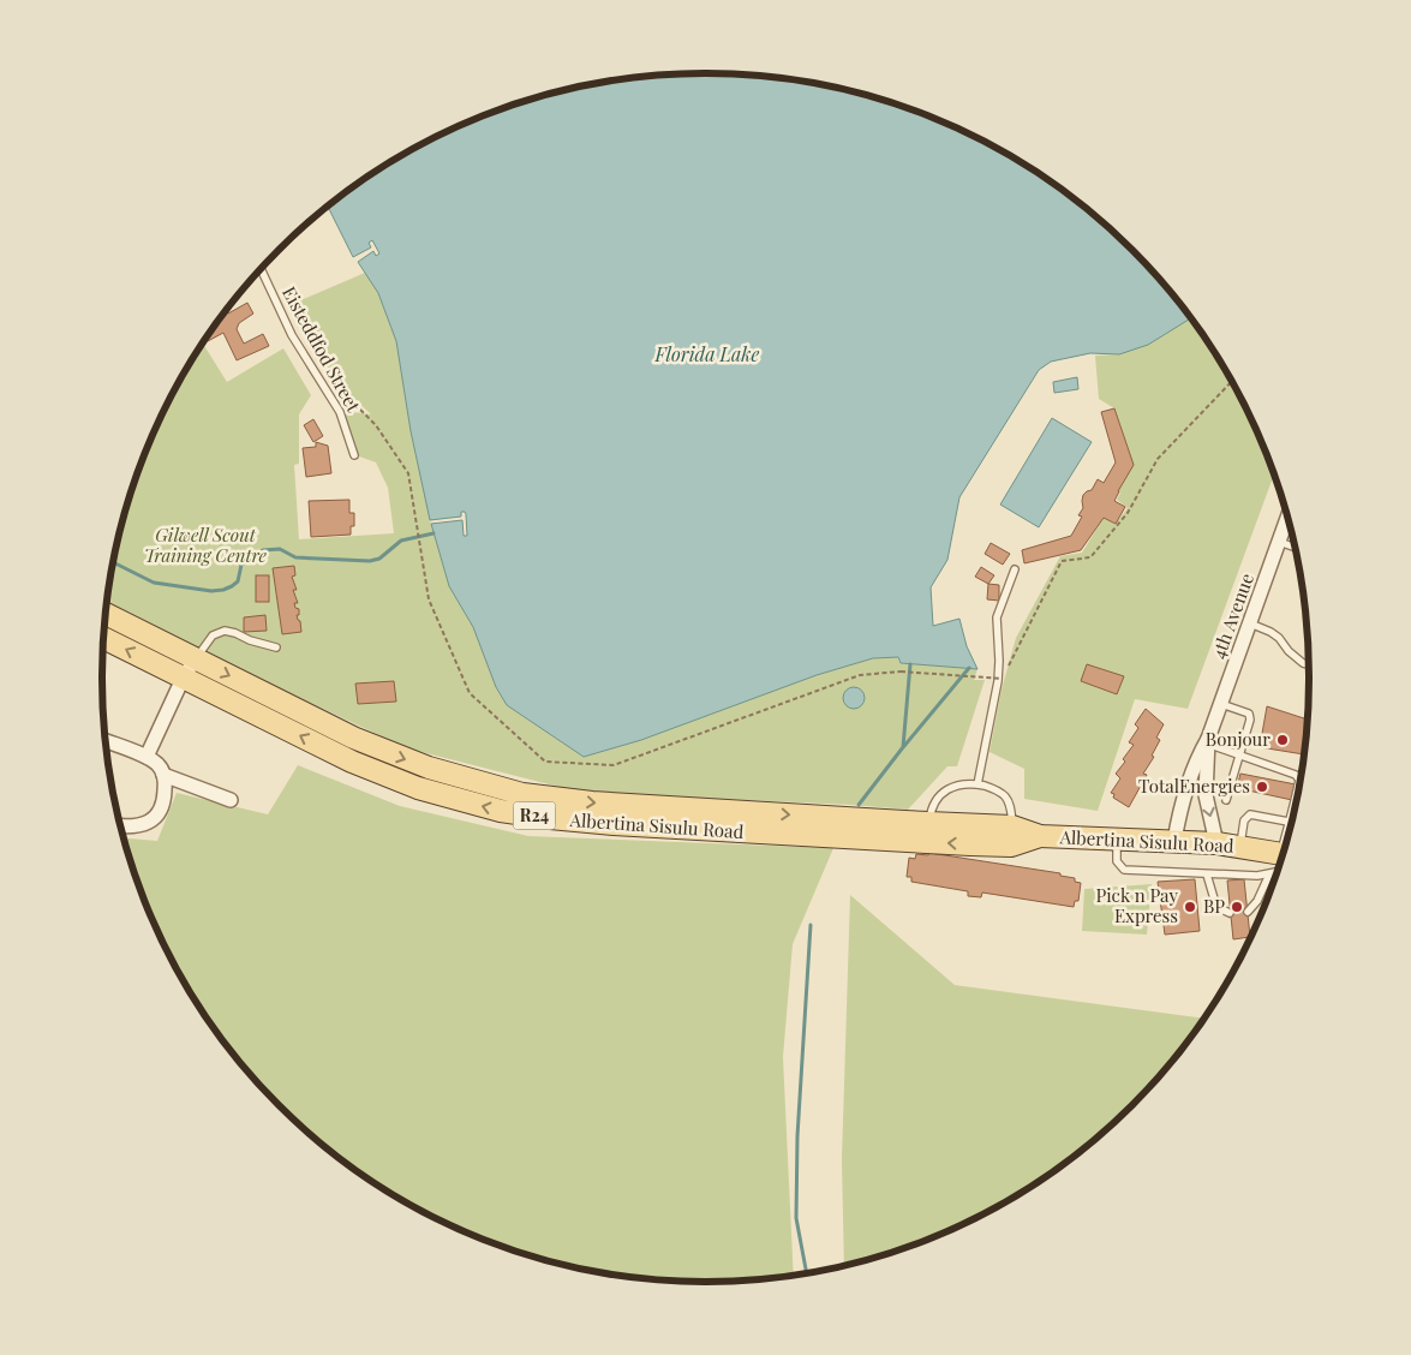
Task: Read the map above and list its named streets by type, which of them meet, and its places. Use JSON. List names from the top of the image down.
{
  "streets": {
    "main road": ["R24", "Albertina Sisulu Road"],
    "street": ["4th Avenue"],
    "lane": ["Eisteddfod Street"]
  },
  "crossings": [
    ["4th Avenue", "Albertina Sisulu Road"]
  ],
  "water": ["Florida Lake"],
  "parks": ["Gilwell Scout Training Centre"],
  "places": [
    "Bonjour",
    "TotalEnergies",
    "Pick n Pay Express",
    "BP"
  ]
}
